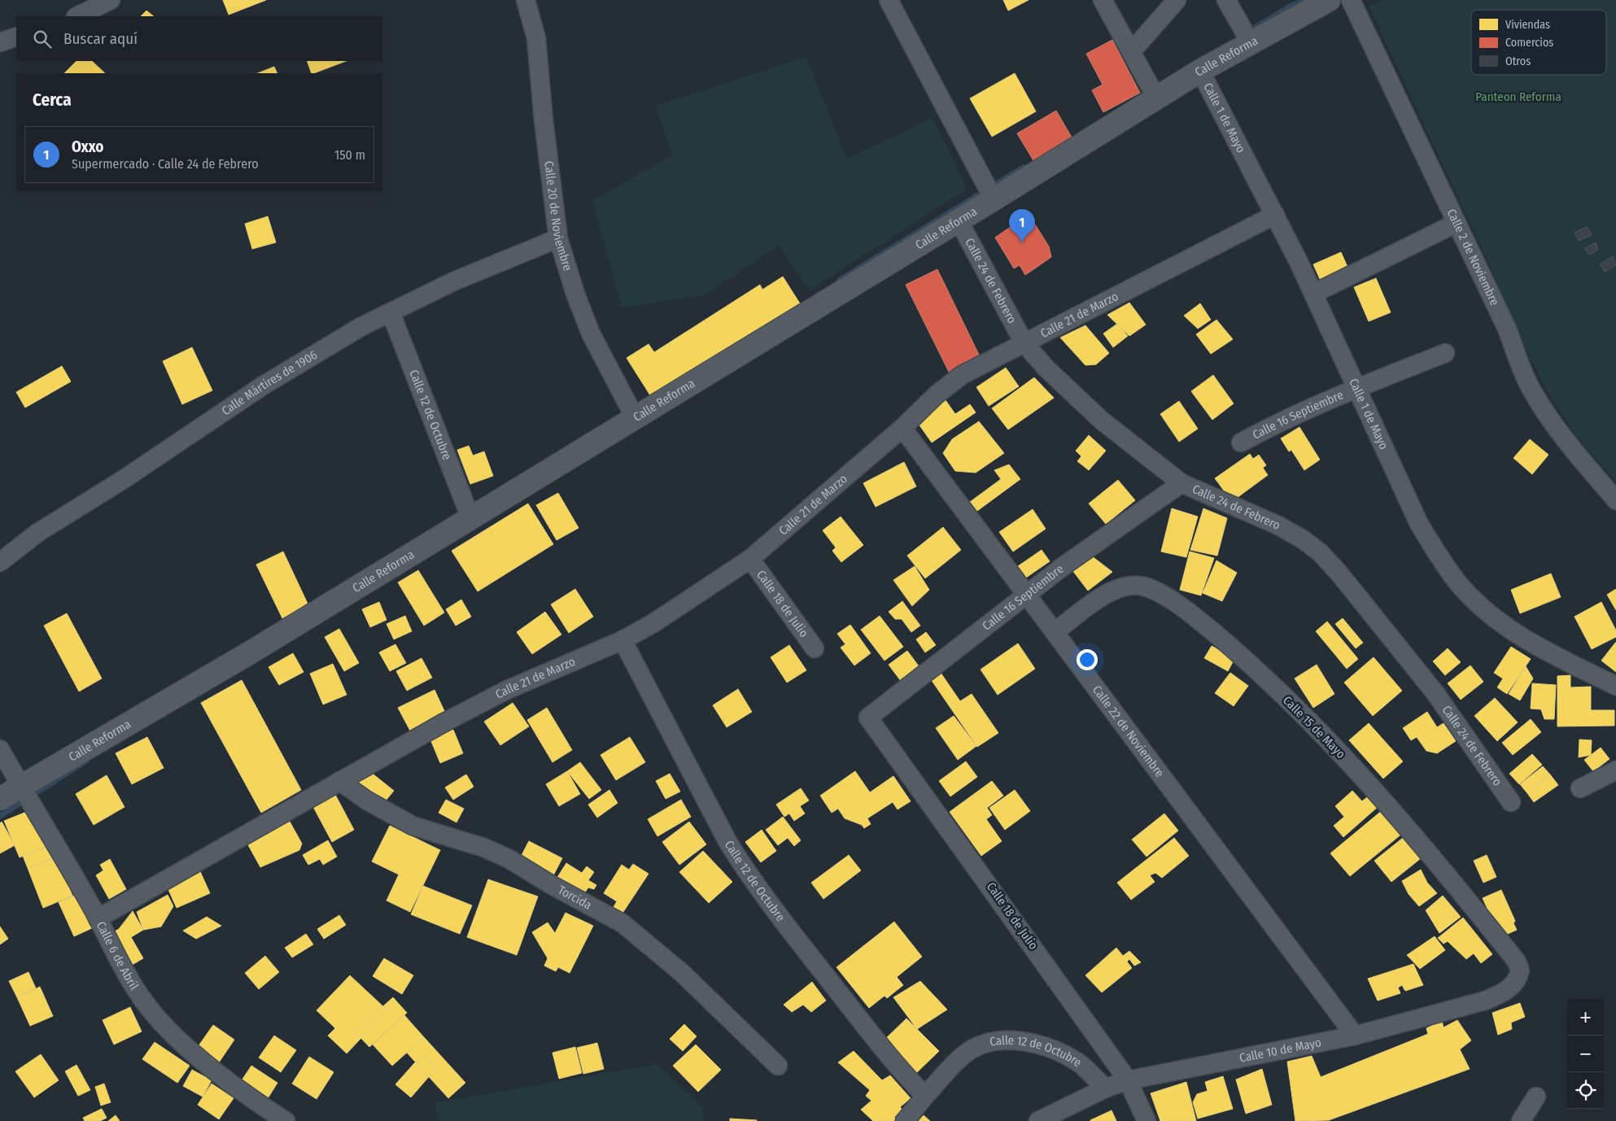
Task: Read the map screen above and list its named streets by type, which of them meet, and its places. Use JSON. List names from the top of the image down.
{
  "streets": {
    "street": [
      "Calle Reforma",
      "Calle 1 de Mayo",
      "Calle 20 de Noviembre",
      "Calle 2 de Noviembre",
      "Calle 24 de Febrero",
      "Calle 21 de Marzo",
      "Calle Mártires de 1906",
      "Calle 12 de Octubre",
      "Calle 16 Septiembre",
      "Calle 18 de Julio",
      "Calle 15 de Mayo",
      "Calle 22 de Noviembre",
      "Torcida",
      "Calle 6 de Abril",
      "Calle 10 de Mayo"
    ]
  },
  "crossings": [
    ["Calle Reforma", "Calle 1 de Mayo"],
    ["Calle Reforma", "Calle 20 de Noviembre"],
    ["Calle Reforma", "Calle 24 de Febrero"],
    ["Calle Reforma", "Calle 12 de Octubre"],
    ["Calle Reforma", "Calle 6 de Abril"],
    ["Calle 1 de Mayo", "Calle 21 de Marzo"],
    ["Calle 1 de Mayo", "Calle 16 Septiembre"],
    ["Calle 20 de Noviembre", "Calle Mártires de 1906"],
    ["Calle 24 de Febrero", "Calle 21 de Marzo"],
    ["Calle 24 de Febrero", "Calle 16 Septiembre"],
    ["Calle 21 de Marzo", "Calle 12 de Octubre"],
    ["Calle 21 de Marzo", "Calle 18 de Julio"],
    ["Calle 21 de Marzo", "Calle 22 de Noviembre"],
    ["Calle 21 de Marzo", "Torcida"],
    ["Calle 21 de Marzo", "Calle 6 de Abril"],
    ["Calle Mártires de 1906", "Calle 12 de Octubre"],
    ["Calle 12 de Octubre", "Calle 10 de Mayo"],
    ["Calle 16 Septiembre", "Calle 18 de Julio"],
    ["Calle 16 Septiembre", "Calle 22 de Noviembre"],
    ["Calle 18 de Julio", "Calle 10 de Mayo"],
    ["Calle 15 de Mayo", "Calle 22 de Noviembre"],
    ["Calle 15 de Mayo", "Calle 10 de Mayo"],
    ["Calle 22 de Noviembre", "Calle 10 de Mayo"]
  ],
  "parks": ["Panteon Reforma"],
  "legend": ["Viviendas", "Comercios", "Otros"],
  "page": {
    "search": "Buscar aquí",
    "heading": "Cerca",
    "list": [
      {
        "mark": "1",
        "name": "Oxxo",
        "note": "Supermercado · Calle 24 de Febrero",
        "value": "150 m"
      }
    ],
    "pins": "1",
    "map_buttons": ["+", "−"]
  }
}
